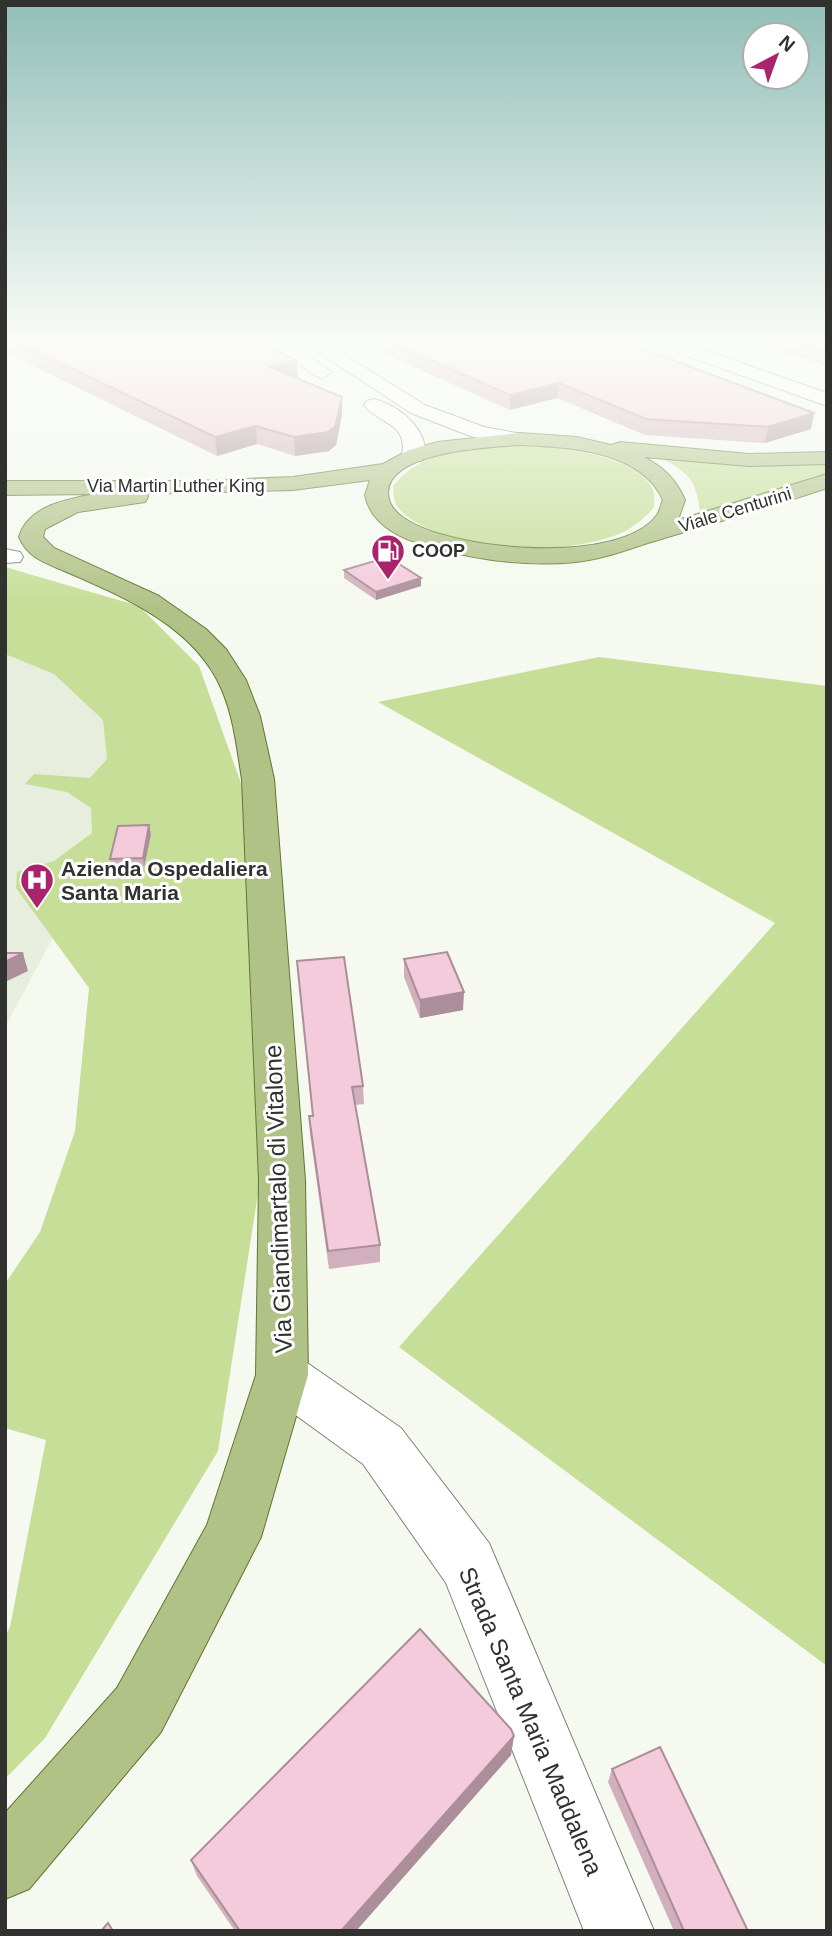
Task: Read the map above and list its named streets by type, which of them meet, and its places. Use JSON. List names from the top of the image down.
{
  "streets": {
    "main road": ["Via Martin Luther King", "Viale Centurini", "Via Giandimartalo di Vitalone"],
    "street": ["Strada Santa Maria Maddalena"]
  },
  "crossings": [
    ["Via Martin Luther King", "Viale Centurini"],
    ["Via Giandimartalo di Vitalone", "Strada Santa Maria Maddalena"]
  ],
  "places": {
    "fuel station": ["COOP"],
    "hospital": ["Azienda Ospedaliera Santa Maria"]
  },
  "north": "top right"
}
